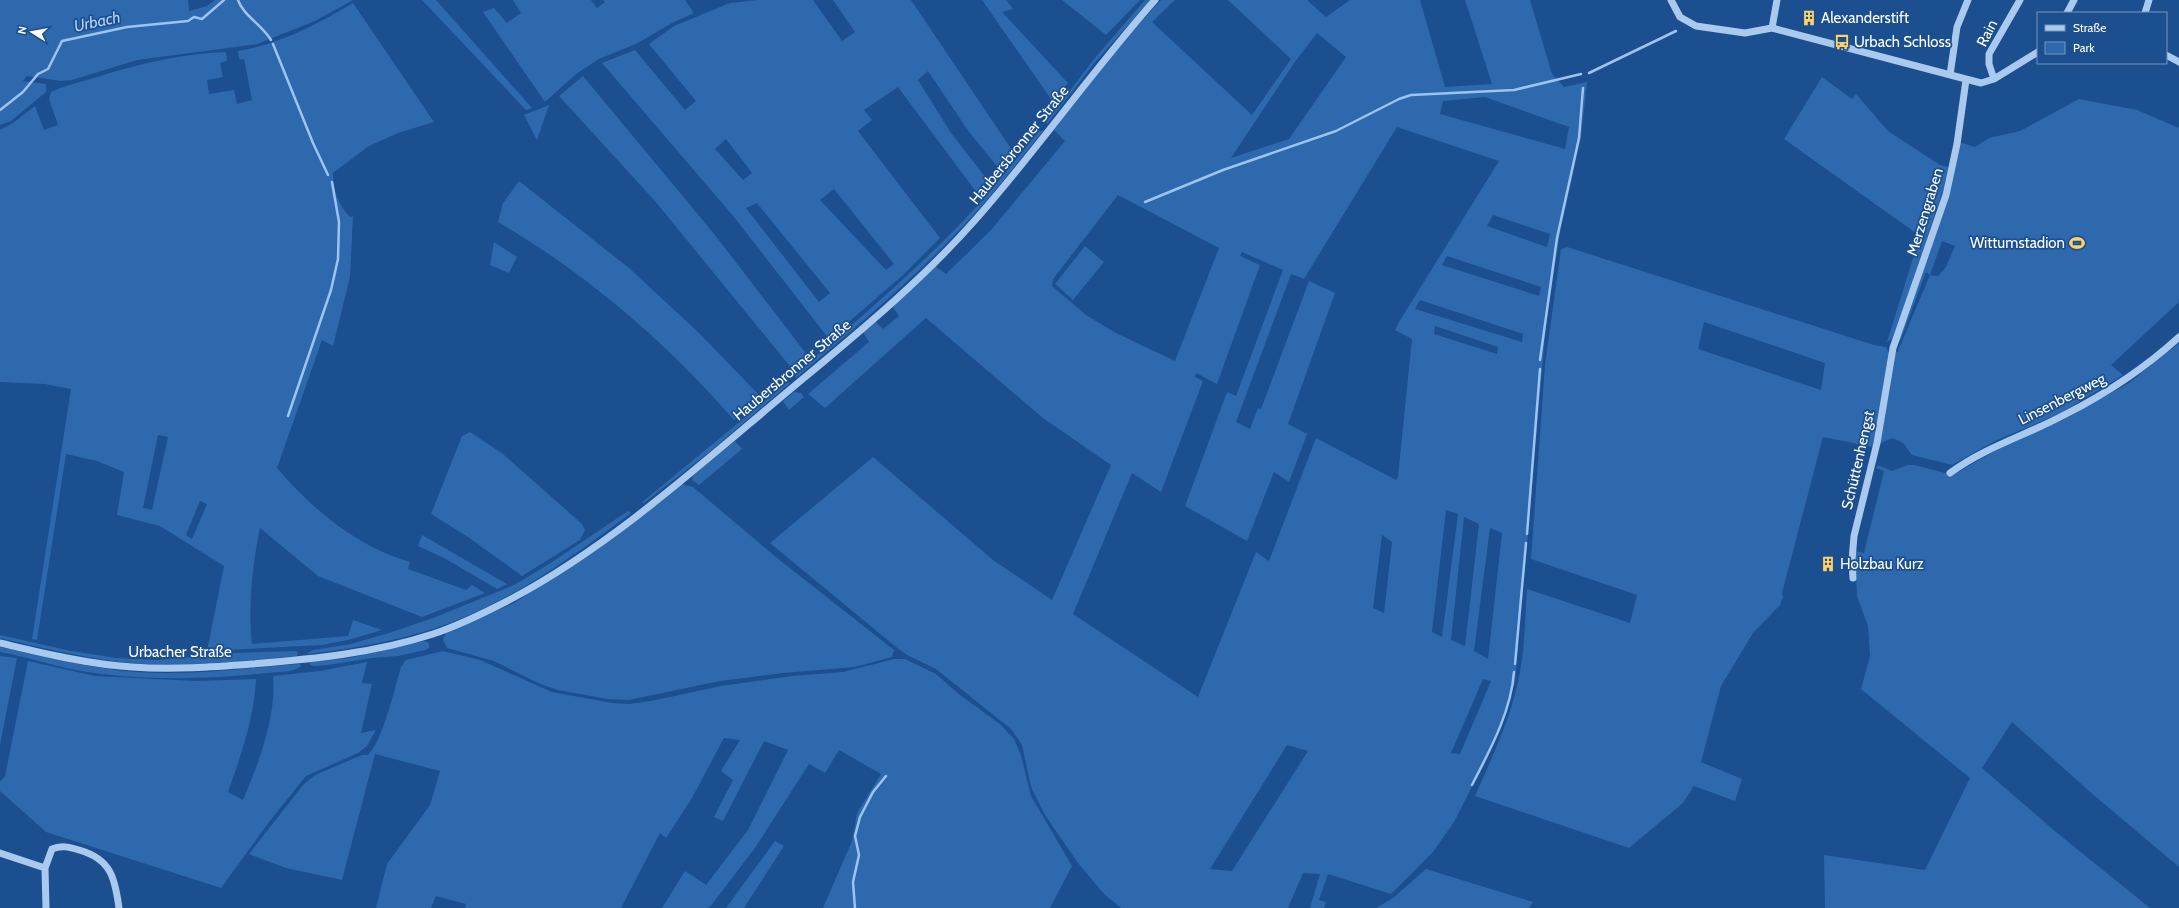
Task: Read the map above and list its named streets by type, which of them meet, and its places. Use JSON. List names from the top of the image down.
{
  "streets": {
    "street": [
      "Rain",
      "Haubersbronner Straße",
      "Merzengraben",
      "Linsenbergweg",
      "Schüttenhengst",
      "Urbacher Straße"
    ]
  },
  "crossings": [
    ["Haubersbronner Straße", "Urbacher Straße"],
    ["Merzengraben", "Schüttenhengst"]
  ],
  "water": ["Urbach"],
  "places": {
    "building": ["Alexanderstift", "Holzbau Kurz"],
    "bus stop": ["Urbach Schloss"],
    "sports": ["Wittumstadion"]
  },
  "legend": ["Straße", "Park"],
  "north": "left"
}
